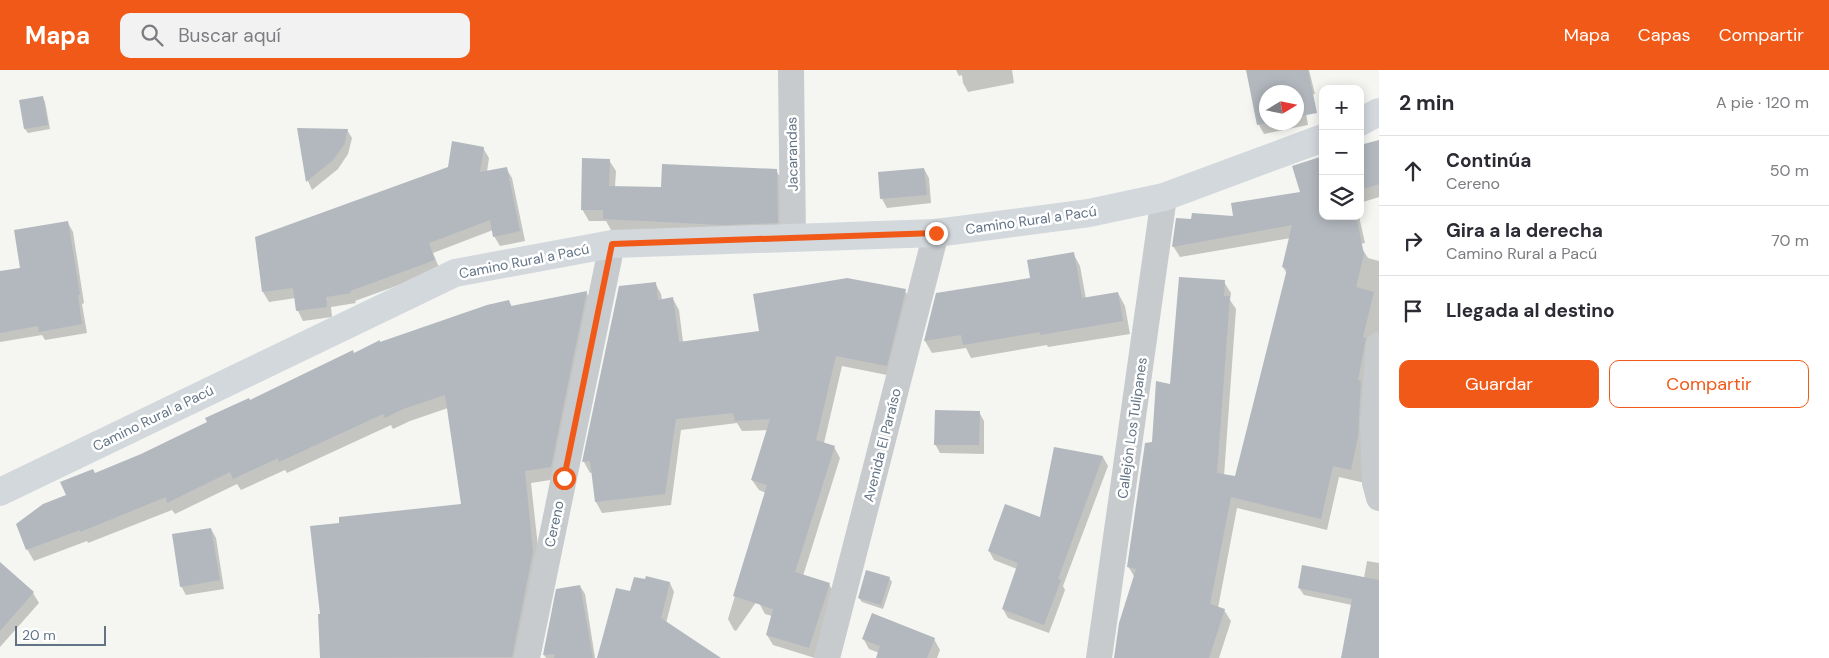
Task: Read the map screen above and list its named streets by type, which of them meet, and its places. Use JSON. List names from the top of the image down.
{
  "streets": {
    "street": [
      "Jacarandas",
      "Camino Rural a Pacú",
      "Callejón Los Tulipanes",
      "Avenida El Paraíso",
      "Cereno"
    ]
  },
  "crossings": [
    ["Jacarandas", "Camino Rural a Pacú"],
    ["Camino Rural a Pacú", "Callejón Los Tulipanes"],
    ["Camino Rural a Pacú", "Avenida El Paraíso"],
    ["Camino Rural a Pacú", "Cereno"]
  ],
  "scale_bar": "20 m",
  "north": "right",
  "page": {
    "header": "Mapa",
    "search": "Buscar aquí",
    "nav": ["Mapa", "Capas", "Compartir"],
    "heading": ["2 min", "A pie · 120 m"],
    "map_buttons": ["+", "−"],
    "list": [
      ["Continúa", "Cereno", "50 m"],
      ["Gira a la derecha", "Camino Rural a Pacú", "70 m"],
      "Llegada al destino"
    ],
    "buttons": ["Guardar", "Compartir"],
    "scale": "20 m"
  }
}
